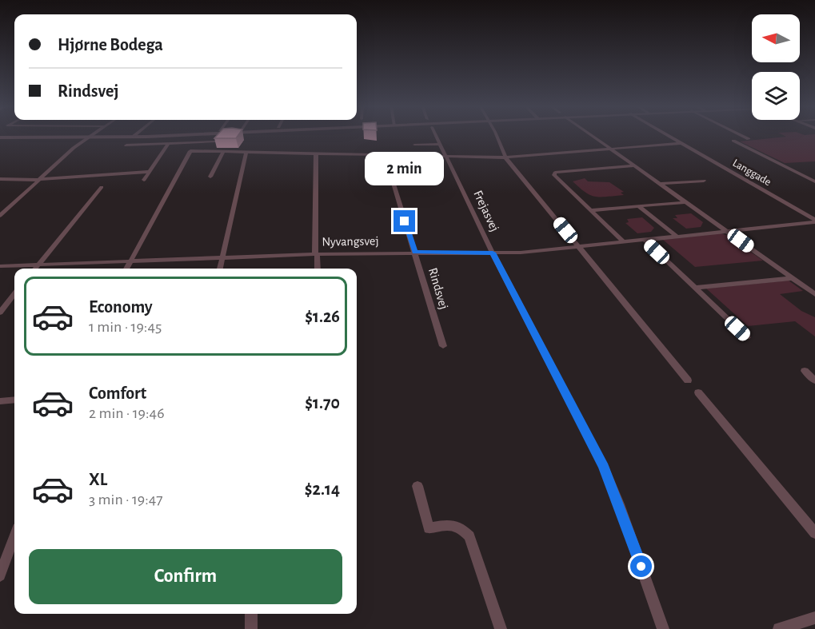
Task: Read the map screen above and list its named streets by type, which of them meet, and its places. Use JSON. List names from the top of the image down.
{
  "streets": {
    "street": [
      "Langgade",
      "Frejasvej",
      "Nyvangsvej",
      "Rindsvej"
    ]
  },
  "crossings": [
    ["Langgade", "Nyvangsvej"],
    ["Frejasvej", "Nyvangsvej"],
    ["Nyvangsvej", "Rindsvej"]
  ],
  "north": "left",
  "page": {
    "banner": ["Hjørne Bodega", "Rindsvej"],
    "bubble": "2 min",
    "list": [
      {
        "name": "Economy",
        "note": "1 min · 19:45",
        "value": "$1.26"
      },
      {
        "name": "Comfort",
        "note": "2 min · 19:46",
        "value": "$1.70"
      },
      {
        "name": "XL",
        "note": "3 min · 19:47",
        "value": "$2.14"
      }
    ],
    "buttons": "Confirm"
  }
}
